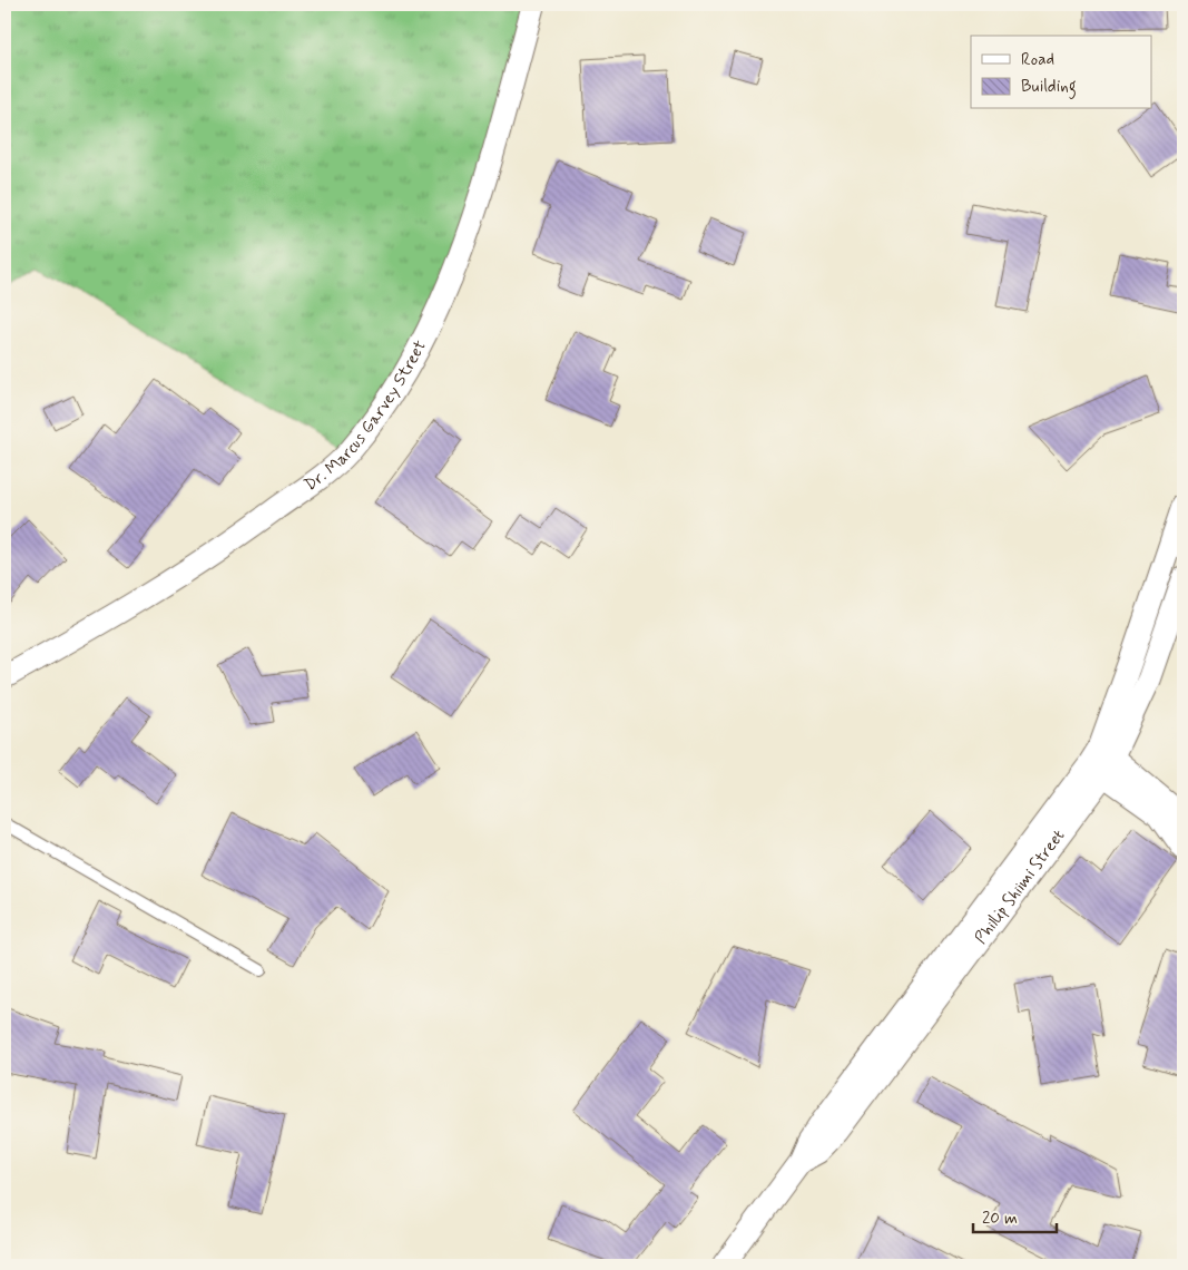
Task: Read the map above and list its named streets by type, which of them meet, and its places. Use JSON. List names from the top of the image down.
{
  "streets": {
    "street": ["Dr. Marcus Garvey Street", "Phillip Shiimi Street"]
  },
  "legend": ["Road", "Building"],
  "scale_bar": "20 m"
}
